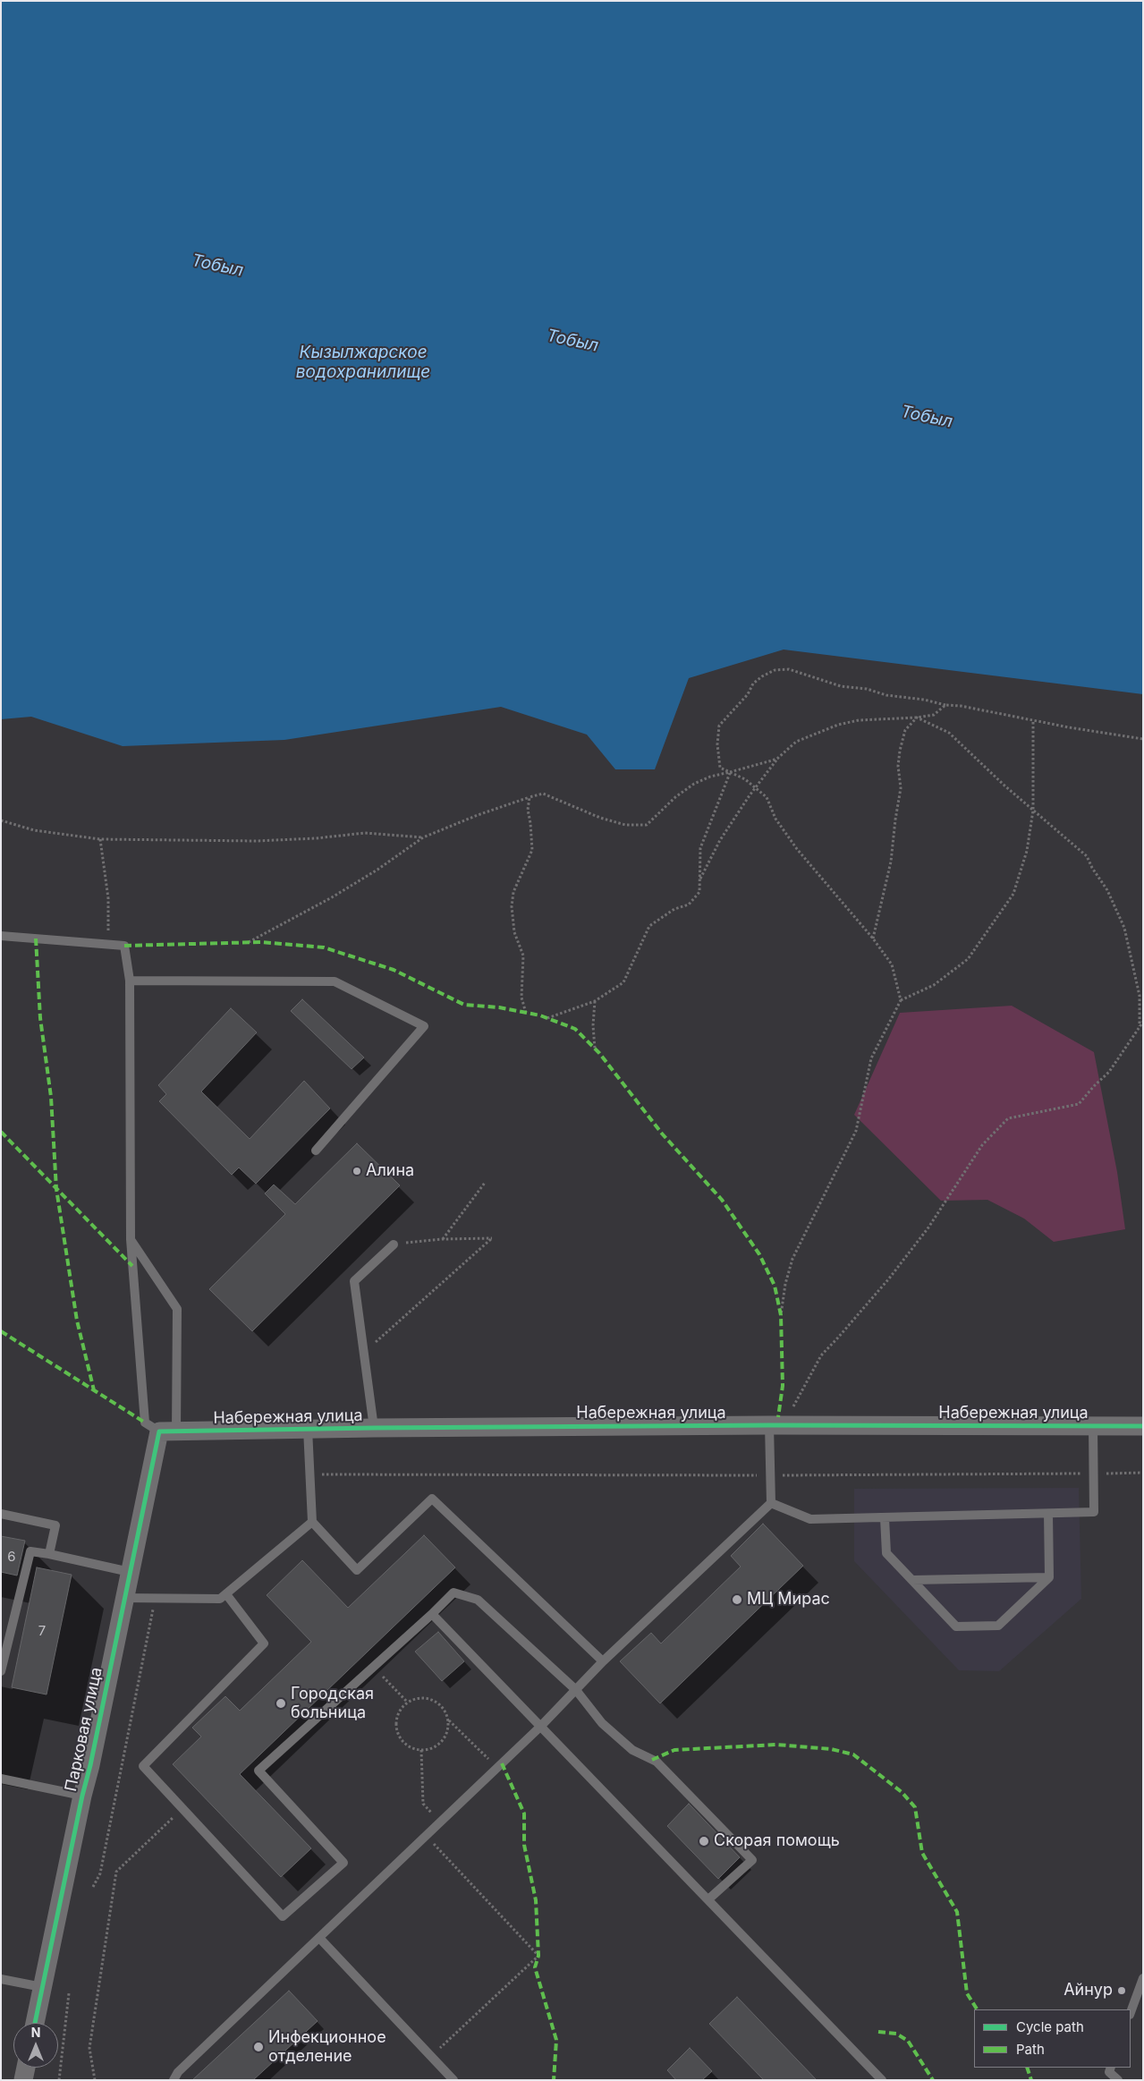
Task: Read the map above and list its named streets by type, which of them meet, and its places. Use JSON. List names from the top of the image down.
{
  "streets": {
    "street": ["Набережная улица", "Парковая улица"]
  },
  "crossings": [
    ["Набережная улица", "Парковая улица"]
  ],
  "water": ["Тобыл", "Кызылжарское водохранилище"],
  "places": [
    "Алина",
    "МЦ Мирас",
    "Городская больница",
    "Скорая помощь",
    "Айнур",
    "Инфекционное отделение"
  ],
  "house_numbers": ["6", "7"],
  "legend": ["Cycle path", "Path"],
  "north": "top"
}
